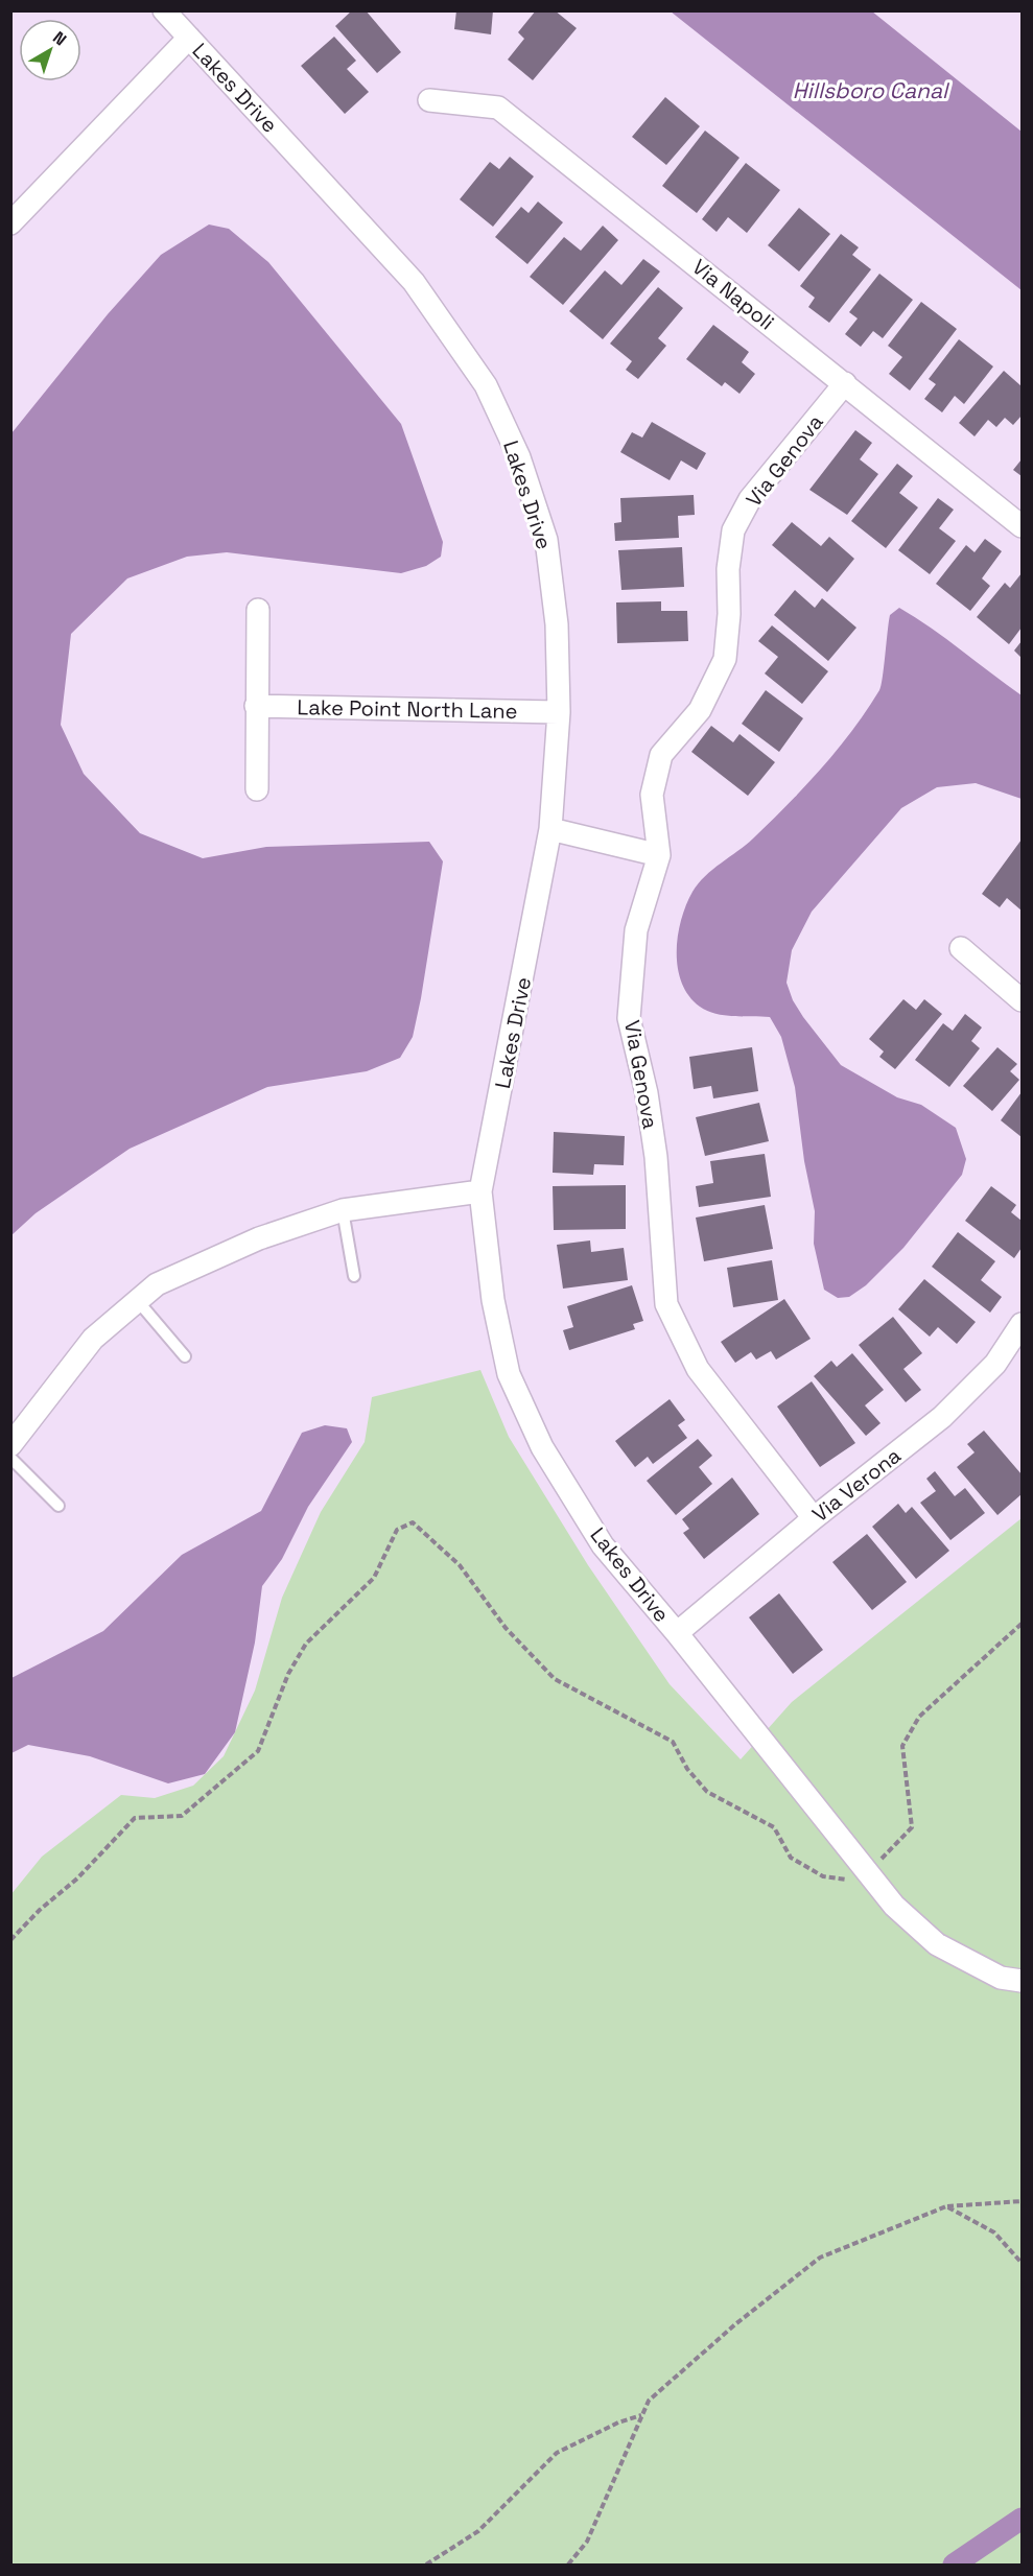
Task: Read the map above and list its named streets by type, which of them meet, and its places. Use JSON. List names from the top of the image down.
{
  "streets": {
    "street": [
      "Lakes Drive",
      "Via Napoli",
      "Via Genova",
      "Lake Point North Lane",
      "Via Verona"
    ]
  },
  "crossings": [
    ["Lakes Drive", "Lake Point North Lane"],
    ["Lakes Drive", "Via Verona"],
    ["Via Napoli", "Via Genova"],
    ["Via Genova", "Via Verona"]
  ],
  "water": ["Hillsboro Canal"],
  "north": "top right"
}
